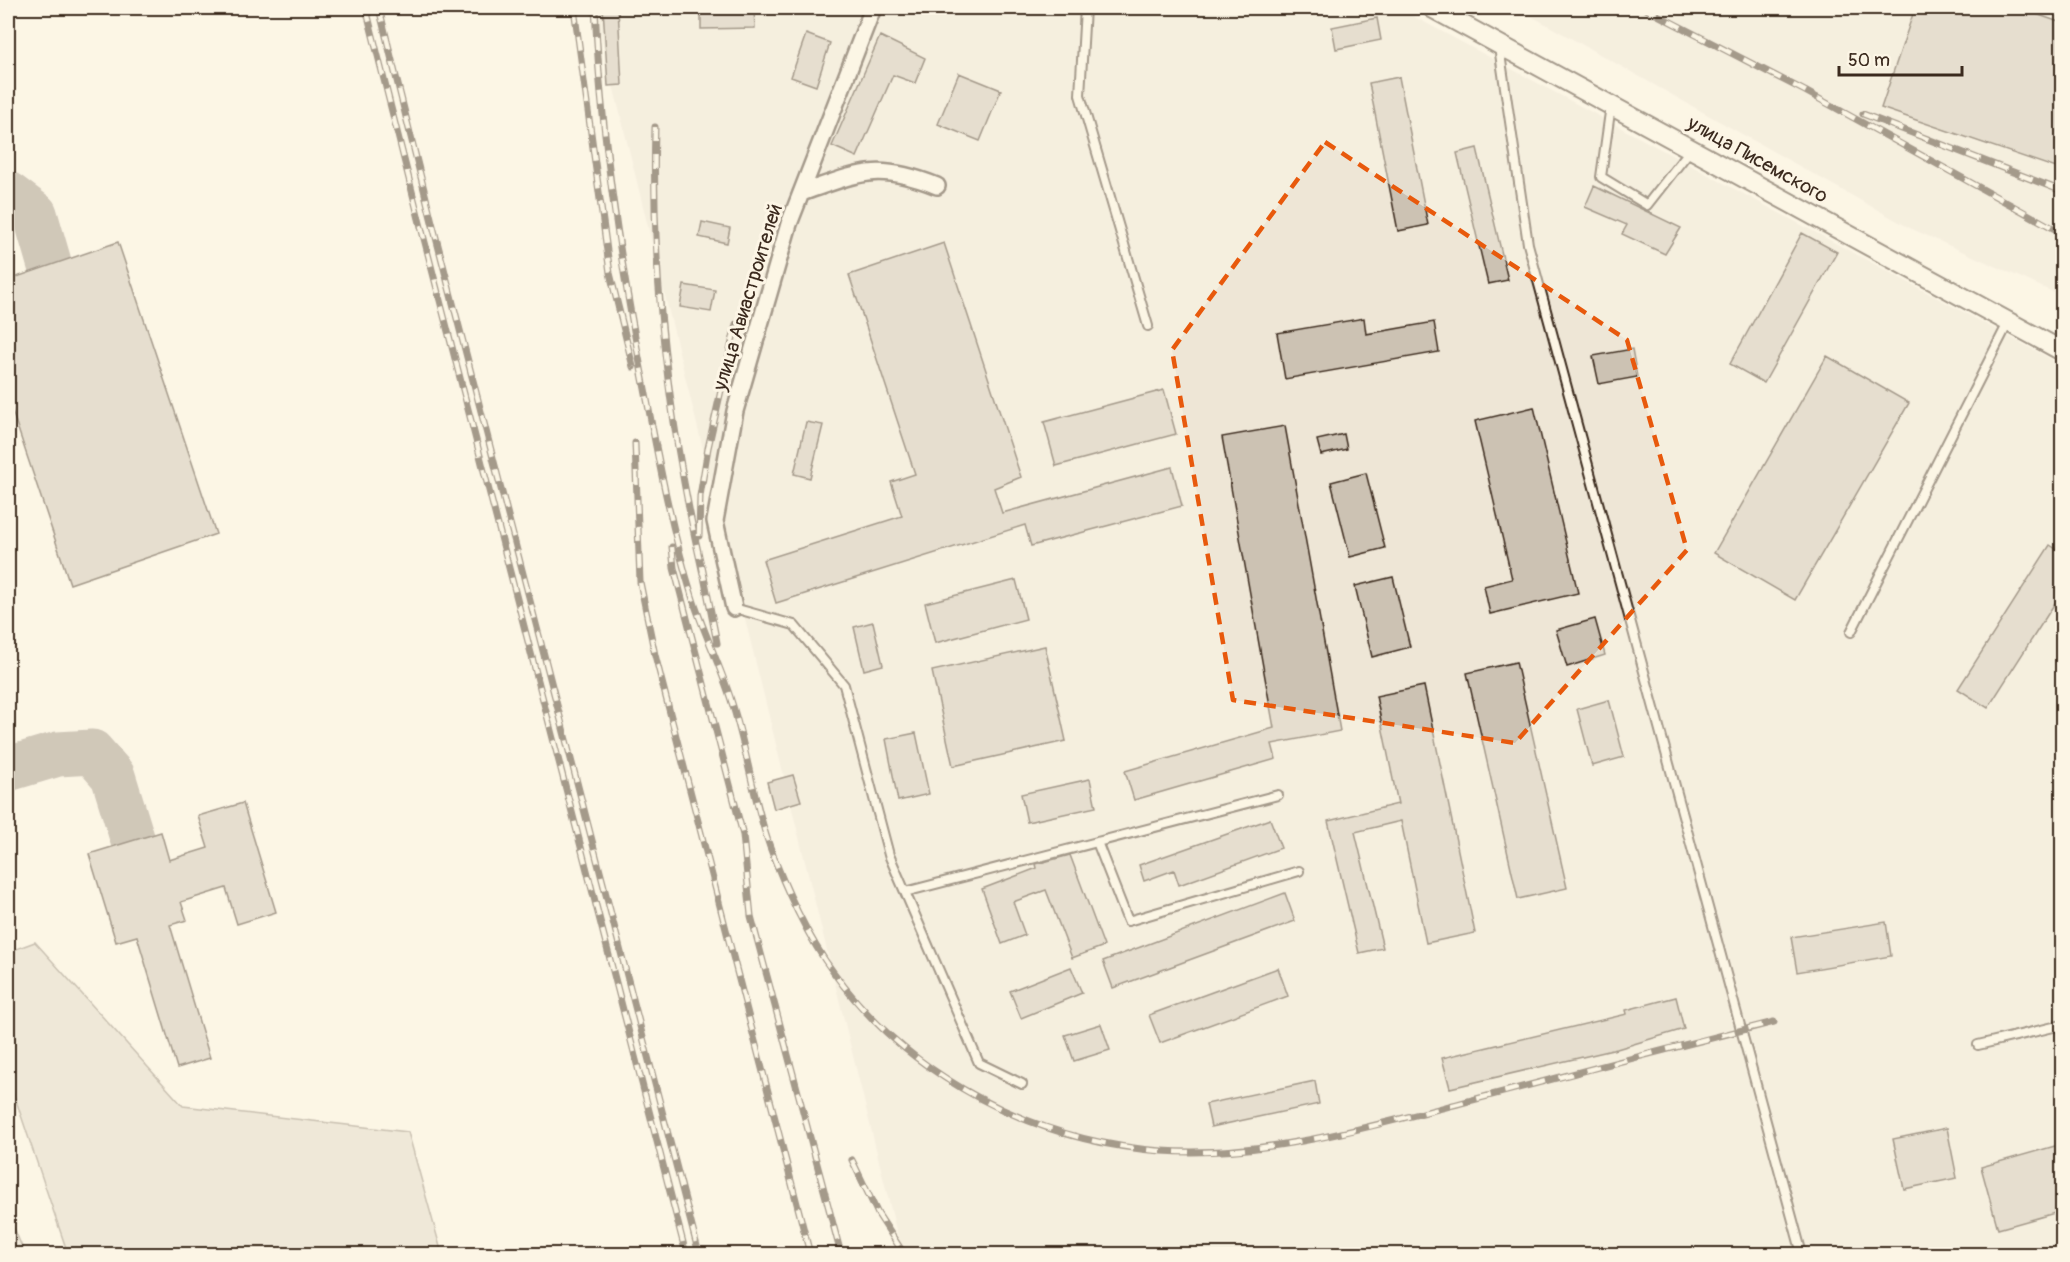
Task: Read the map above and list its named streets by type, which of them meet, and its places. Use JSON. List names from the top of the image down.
{
  "streets": {
    "street": ["улица Писемского", "улица Авиастроителей"]
  },
  "scale_bar": "50 m"
}
